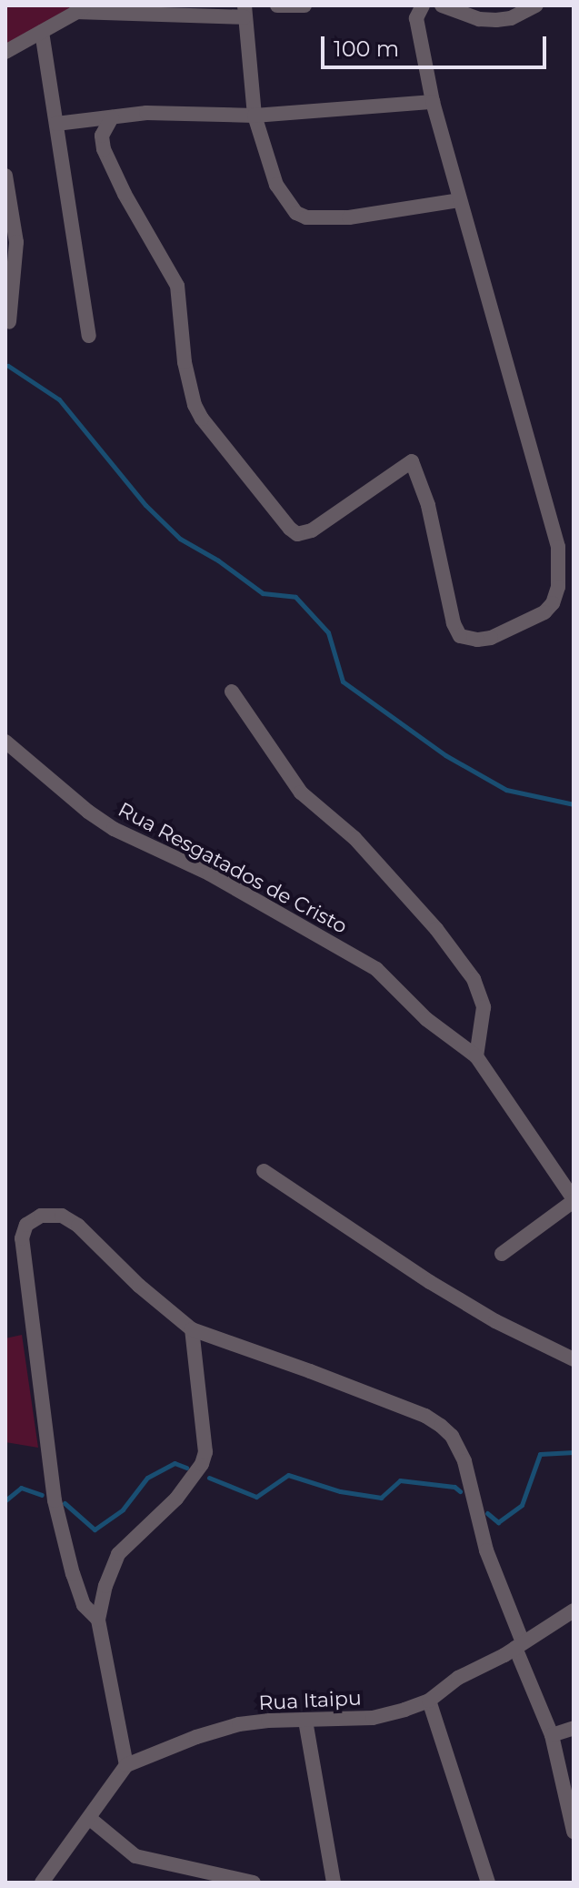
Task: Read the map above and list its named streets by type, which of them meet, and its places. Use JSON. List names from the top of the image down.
{
  "streets": {
    "street": ["Rua Resgatados de Cristo", "Rua Itaipu"]
  },
  "scale_bar": "100 m"
}
